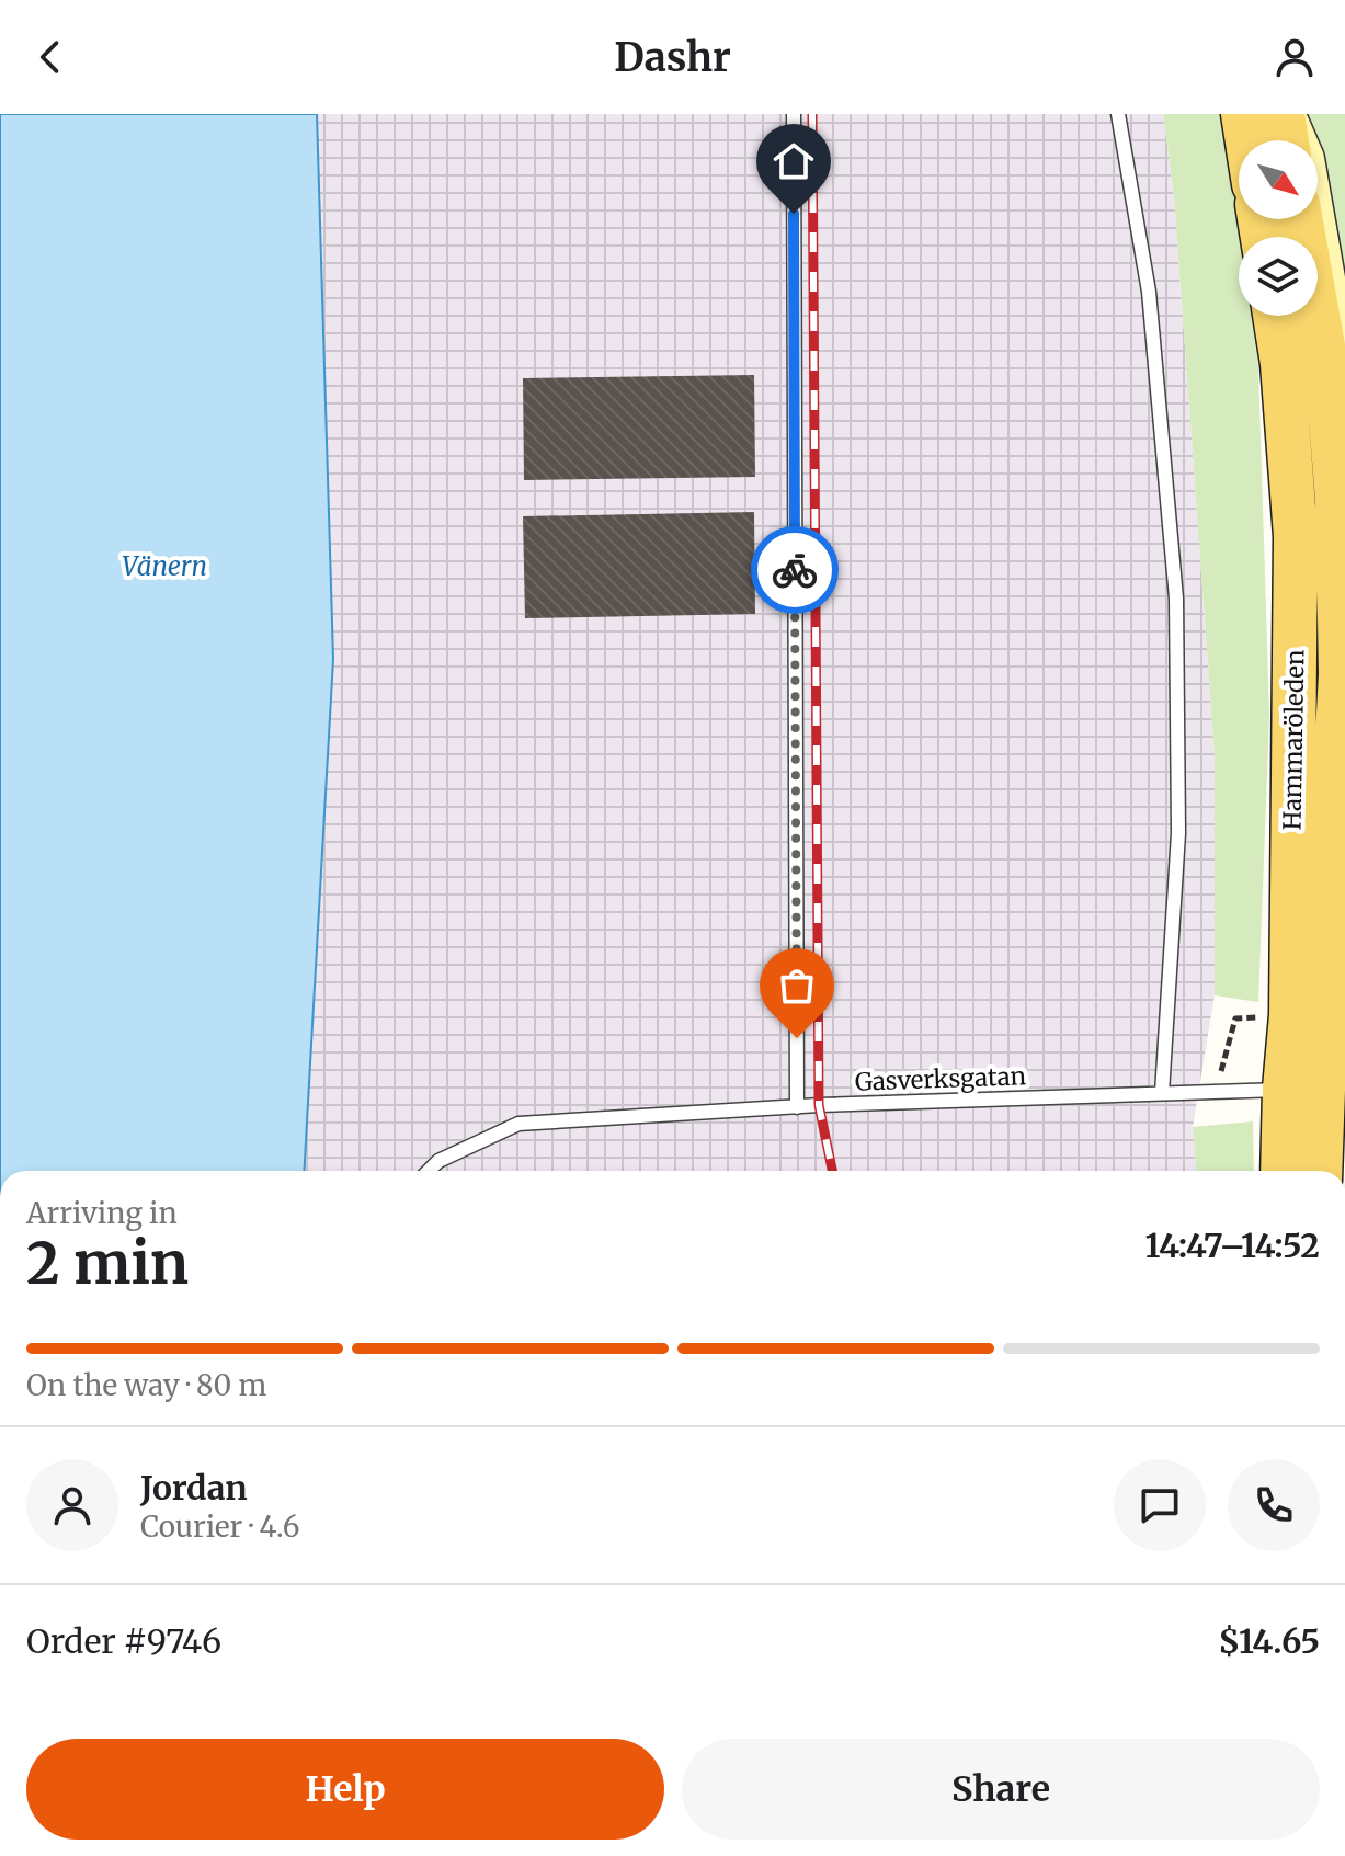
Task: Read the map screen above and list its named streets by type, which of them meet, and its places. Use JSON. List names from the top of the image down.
{
  "streets": {
    "main road": ["Hammaröleden"],
    "lane": ["Gasverksgatan"]
  },
  "crossings": [
    ["Hammaröleden", "Gasverksgatan"]
  ],
  "water": ["Vänern"],
  "north": "bottom right",
  "page": {
    "header": "Dashr",
    "heading": ["2 min", "Arriving in", "14:47–14:52"],
    "panel": [
      "Jordan",
      "Courier · 4.6",
      "Order #9746",
      "$14.65"
    ],
    "bar": "On the way · 80 m",
    "buttons": ["Help", "Share"]
  }
}
